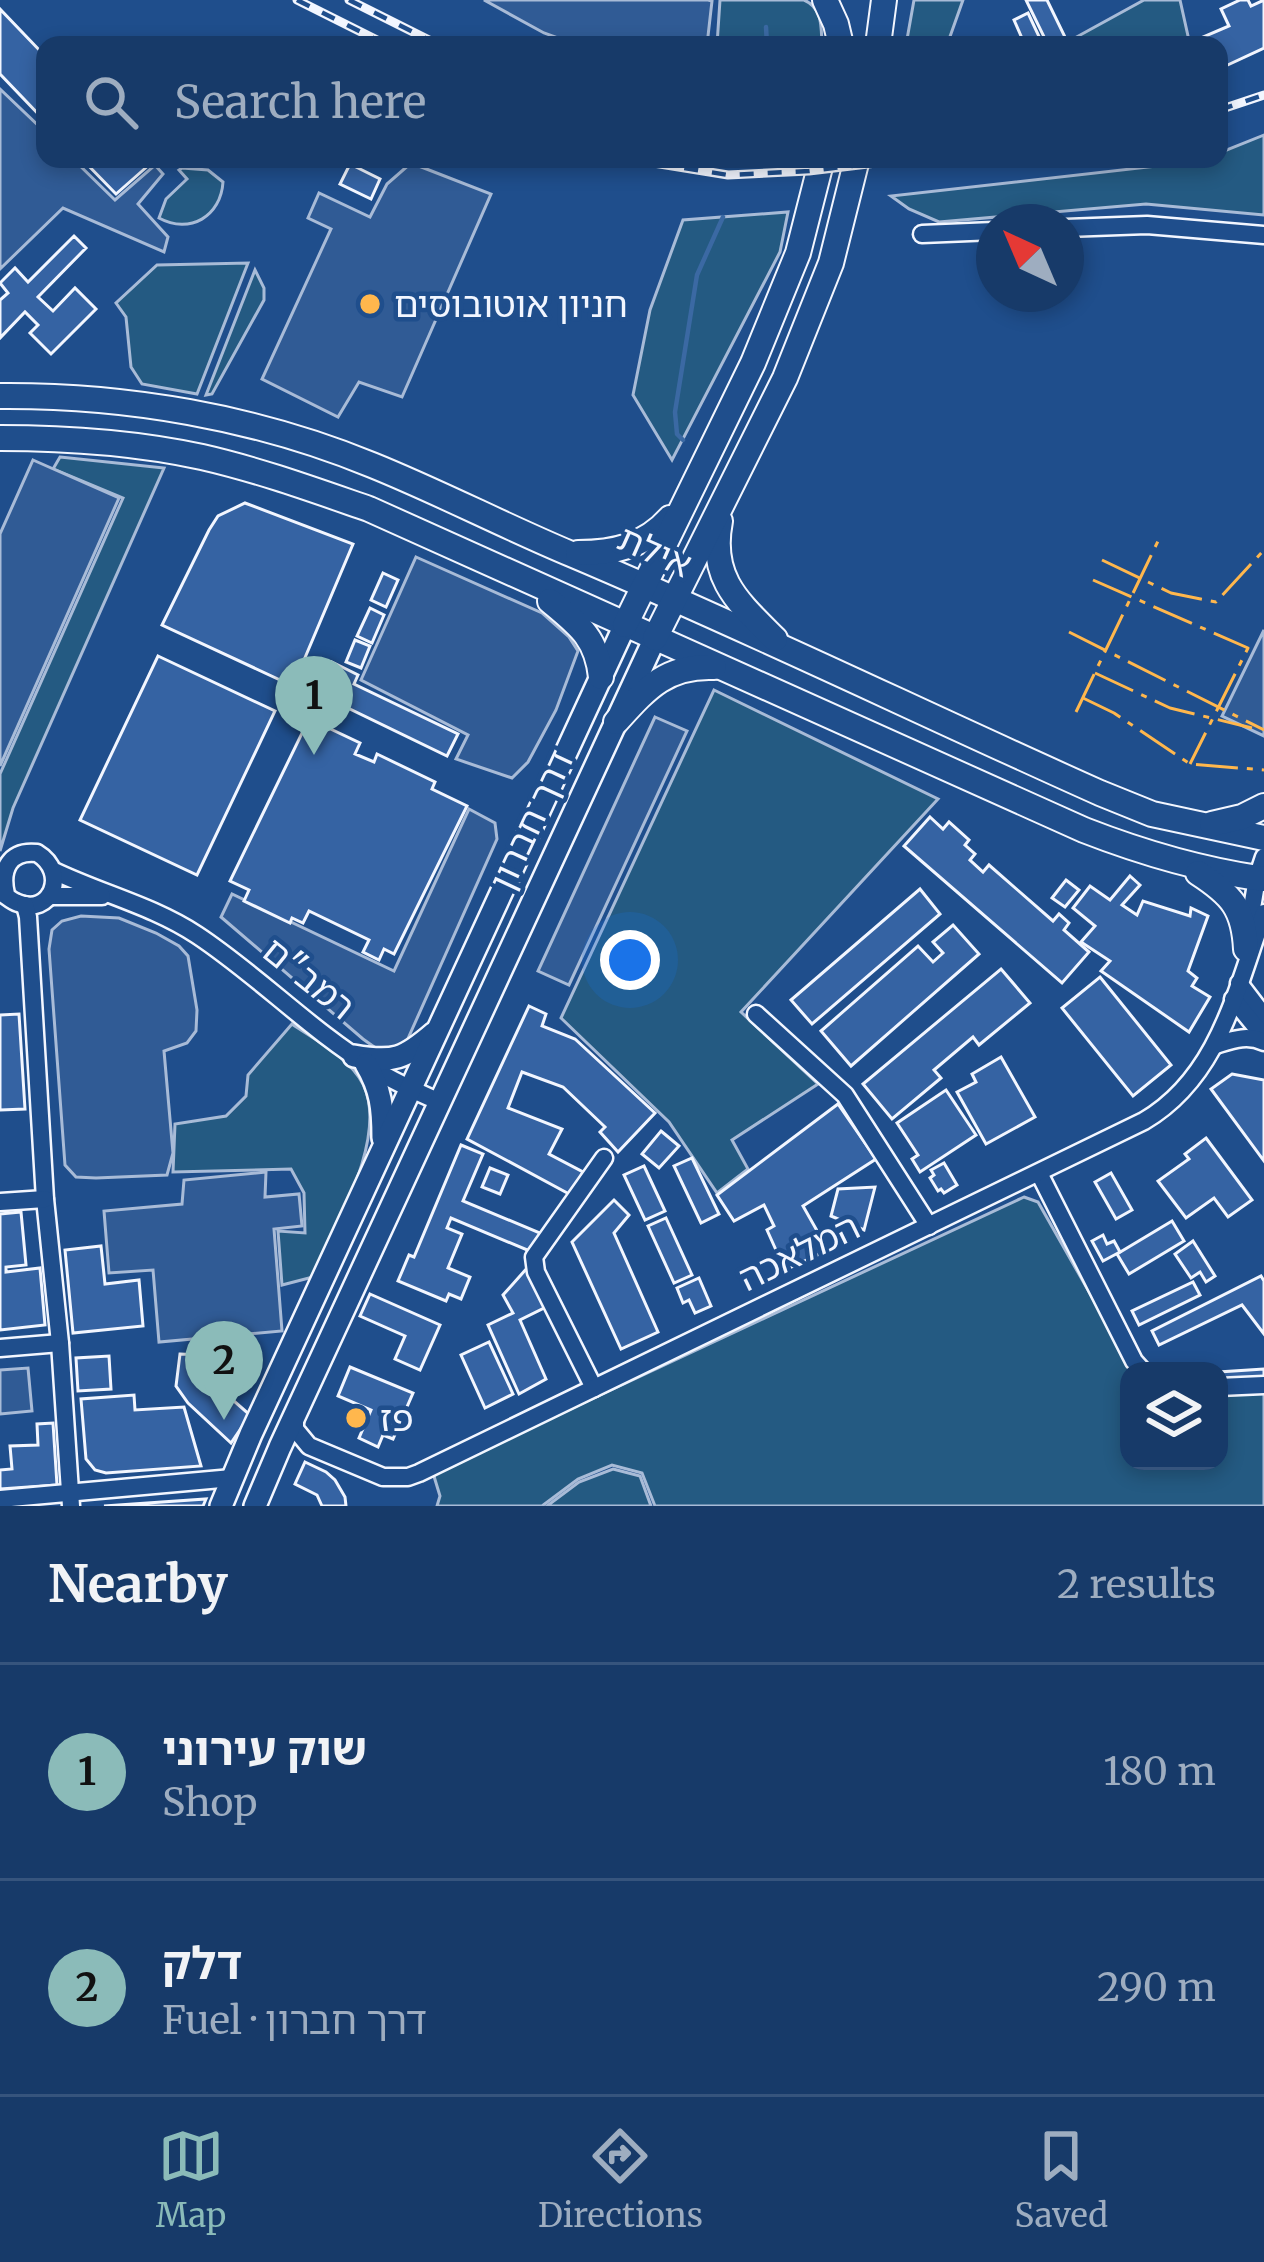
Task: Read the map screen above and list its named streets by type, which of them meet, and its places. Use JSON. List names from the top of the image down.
{
  "streets": {
    "highway": ["אילת", "דרך חברון"],
    "street": ["רמב\"ם", "המלאכה"]
  },
  "crossings": [
    ["אילת", "דרך חברון"],
    ["דרך חברון", "רמב\"ם"]
  ],
  "places": ["חניון אוטובוסים", "פז"],
  "north": "top left",
  "page": {
    "search": "Search here",
    "pins": ["1", "2"],
    "heading": ["Nearby", "2 results"],
    "list": [
      {
        "mark": "1",
        "name": "שוק עירוני",
        "note": "Shop",
        "value": "180 m"
      },
      {
        "mark": "2",
        "name": "דלק",
        "note": "Fuel · דרך חברון",
        "value": "290 m"
      }
    ],
    "nav": ["Map", "Directions", "Saved"]
  }
}
